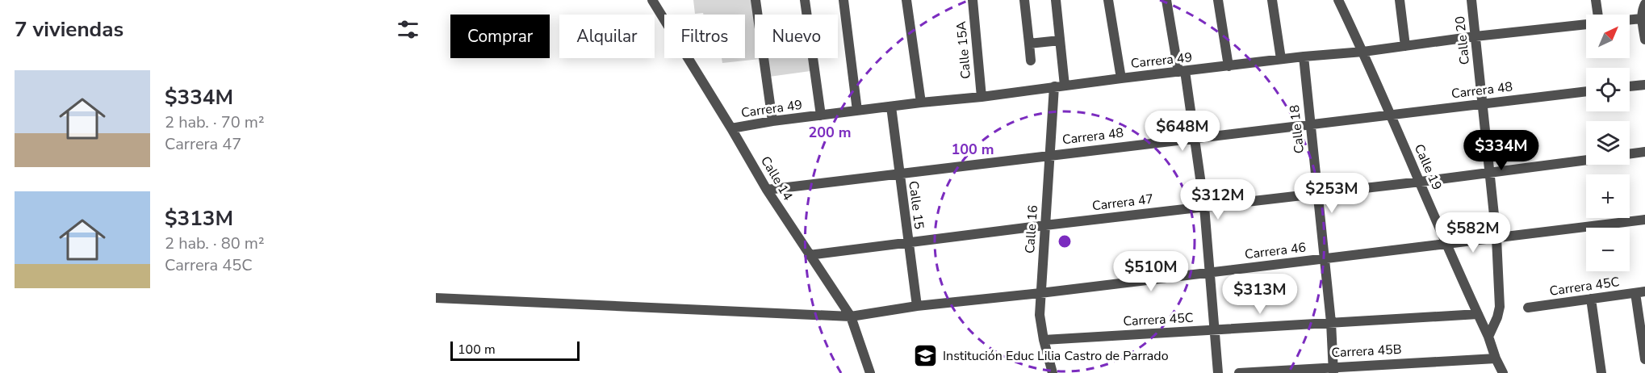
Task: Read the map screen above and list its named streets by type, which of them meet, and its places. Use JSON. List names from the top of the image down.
{
  "streets": {
    "street": [
      "Calle 20",
      "Calle 15A",
      "Carrera 49",
      "Carrera 48",
      "Calle 18",
      "Calle 19",
      "Calle 14",
      "Carrera 47",
      "Calle 15",
      "Calle 16",
      "Carrera 46",
      "Carrera 45C",
      "Carrera 45B"
    ]
  },
  "crossings": [
    ["Calle 20", "Carrera 49"],
    ["Calle 20", "Carrera 48"],
    ["Calle 20", "Calle 19"],
    ["Calle 20", "Carrera 47"],
    ["Calle 20", "Carrera 46"],
    ["Calle 15A", "Carrera 49"],
    ["Carrera 49", "Calle 18"],
    ["Carrera 49", "Calle 19"],
    ["Carrera 49", "Calle 14"],
    ["Carrera 49", "Calle 15"],
    ["Carrera 49", "Calle 16"],
    ["Carrera 48", "Calle 18"],
    ["Carrera 48", "Calle 19"],
    ["Carrera 48", "Calle 14"],
    ["Carrera 48", "Calle 15"],
    ["Carrera 48", "Calle 16"],
    ["Calle 18", "Carrera 47"],
    ["Calle 18", "Carrera 46"],
    ["Calle 18", "Carrera 45C"],
    ["Calle 18", "Carrera 45B"],
    ["Calle 19", "Carrera 47"],
    ["Calle 19", "Carrera 46"],
    ["Calle 19", "Carrera 45C"],
    ["Calle 19", "Carrera 45B"],
    ["Calle 14", "Carrera 47"],
    ["Calle 14", "Carrera 46"],
    ["Carrera 47", "Calle 15"],
    ["Carrera 47", "Calle 16"],
    ["Calle 15", "Carrera 46"],
    ["Calle 16", "Carrera 46"],
    ["Calle 16", "Carrera 45C"]
  ],
  "places": {
    "school or university": ["Institución Educ Lilia Castro de Parrado"]
  },
  "scale_bar": "100 m",
  "north": "top right",
  "page": {
    "heading": "7 viviendas",
    "map_buttons": ["+", "−"],
    "chip": [
      "Comprar",
      "Alquilar",
      "Filtros",
      "Nuevo"
    ],
    "list": [
      {
        "name": "$334M",
        "note": "2 hab. · 70 m² · Carrera 47"
      },
      {
        "name": "$313M",
        "note": "2 hab. · 80 m² · Carrera 45C"
      }
    ],
    "price": [
      "$648M",
      "$334M",
      "$253M",
      "$312M",
      "$582M",
      "$510M",
      "$313M"
    ],
    "scale": "100 m"
  },
  "rings": ["200 m", "100 m"]
}
